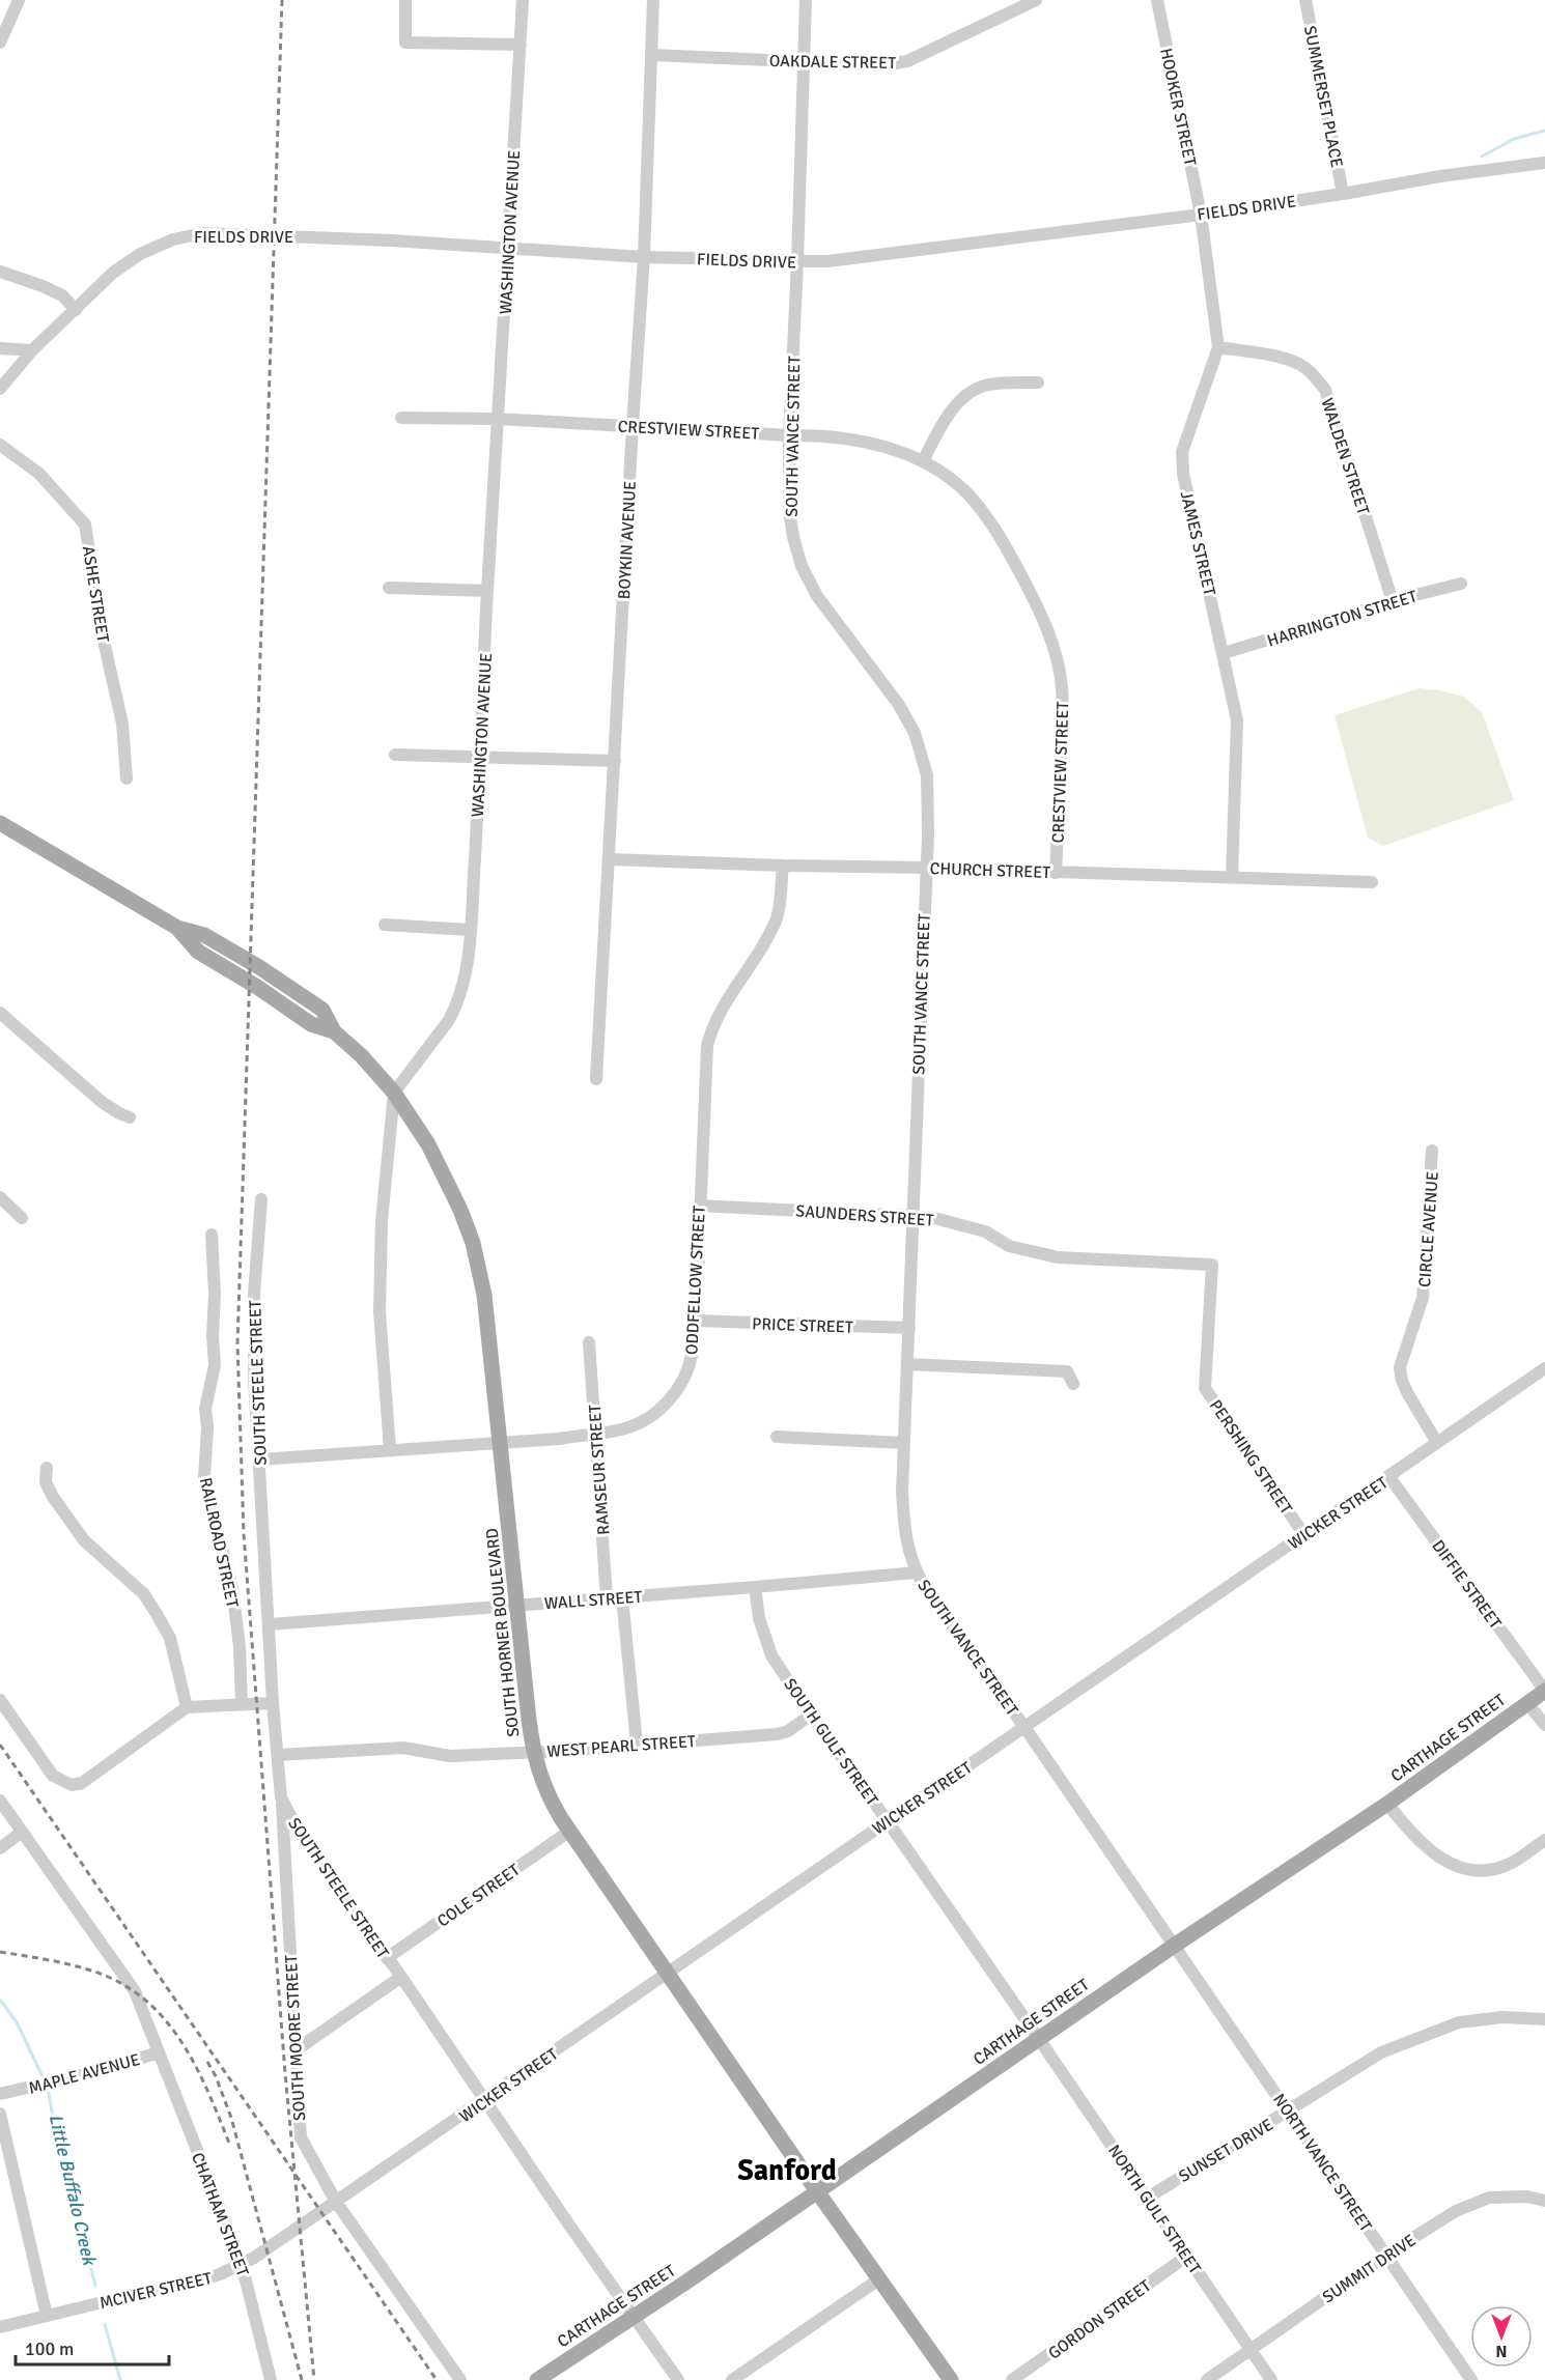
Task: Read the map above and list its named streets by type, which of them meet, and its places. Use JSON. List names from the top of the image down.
{
  "streets": {
    "main road": ["SOUTH HORNER BOULEVARD", "CARTHAGE STREET"],
    "street": [
      "OAKDALE STREET",
      "SUMMERSET PLACE",
      "HOOKER STREET",
      "FIELDS DRIVE",
      "WASHINGTON AVENUE",
      "CRESTVIEW STREET",
      "SOUTH VANCE STREET",
      "WALDEN STREET",
      "BOYKIN AVENUE",
      "JAMES STREET",
      "ASHE STREET",
      "HARRINGTON STREET",
      "CHURCH STREET",
      "SAUNDERS STREET",
      "CIRCLE AVENUE",
      "ODDFELLOW STREET",
      "PRICE STREET",
      "SOUTH STEELE STREET",
      "PERSHING STREET",
      "RAMSEUR STREET",
      "WICKER STREET",
      "RAILROAD STREET",
      "DIFFIE STREET",
      "WALL STREET",
      "SOUTH GULF STREET",
      "WEST PEARL STREET",
      "COLE STREET",
      "SOUTH MOORE STREET",
      "MAPLE AVENUE",
      "SUNSET DRIVE",
      "NORTH VANCE STREET",
      "NORTH GULF STREET",
      "CHATHAM STREET",
      "SUMMIT DRIVE",
      "MCIVER STREET",
      "GORDON STREET"
    ]
  },
  "crossings": [
    ["OAKDALE STREET", "SOUTH VANCE STREET"],
    ["OAKDALE STREET", "BOYKIN AVENUE"],
    ["SUMMERSET PLACE", "FIELDS DRIVE"],
    ["HOOKER STREET", "FIELDS DRIVE"],
    ["HOOKER STREET", "JAMES STREET"],
    ["FIELDS DRIVE", "WASHINGTON AVENUE"],
    ["FIELDS DRIVE", "SOUTH VANCE STREET"],
    ["FIELDS DRIVE", "BOYKIN AVENUE"],
    ["FIELDS DRIVE", "JAMES STREET"],
    ["WASHINGTON AVENUE", "CRESTVIEW STREET"],
    ["WASHINGTON AVENUE", "SOUTH HORNER BOULEVARD"],
    ["CRESTVIEW STREET", "SOUTH VANCE STREET"],
    ["CRESTVIEW STREET", "BOYKIN AVENUE"],
    ["CRESTVIEW STREET", "CHURCH STREET"],
    ["SOUTH VANCE STREET", "CHURCH STREET"],
    ["SOUTH VANCE STREET", "SAUNDERS STREET"],
    ["SOUTH VANCE STREET", "PRICE STREET"],
    ["SOUTH VANCE STREET", "WICKER STREET"],
    ["SOUTH VANCE STREET", "WALL STREET"],
    ["SOUTH VANCE STREET", "CARTHAGE STREET"],
    ["SOUTH VANCE STREET", "NORTH VANCE STREET"],
    ["WALDEN STREET", "JAMES STREET"],
    ["WALDEN STREET", "HARRINGTON STREET"],
    ["BOYKIN AVENUE", "CHURCH STREET"],
    ["JAMES STREET", "HARRINGTON STREET"],
    ["JAMES STREET", "CHURCH STREET"],
    ["CHURCH STREET", "ODDFELLOW STREET"],
    ["SAUNDERS STREET", "ODDFELLOW STREET"],
    ["SAUNDERS STREET", "PERSHING STREET"],
    ["CIRCLE AVENUE", "WICKER STREET"],
    ["ODDFELLOW STREET", "PRICE STREET"],
    ["ODDFELLOW STREET", "SOUTH STEELE STREET"],
    ["ODDFELLOW STREET", "RAMSEUR STREET"],
    ["ODDFELLOW STREET", "SOUTH HORNER BOULEVARD"],
    ["SOUTH STEELE STREET", "WICKER STREET"],
    ["SOUTH STEELE STREET", "WALL STREET"],
    ["SOUTH STEELE STREET", "CARTHAGE STREET"],
    ["SOUTH STEELE STREET", "WEST PEARL STREET"],
    ["SOUTH STEELE STREET", "COLE STREET"],
    ["SOUTH STEELE STREET", "SOUTH MOORE STREET"],
    ["PERSHING STREET", "WICKER STREET"],
    ["RAMSEUR STREET", "WALL STREET"],
    ["WICKER STREET", "DIFFIE STREET"],
    ["WICKER STREET", "SOUTH HORNER BOULEVARD"],
    ["WICKER STREET", "SOUTH GULF STREET"],
    ["WICKER STREET", "SOUTH MOORE STREET"],
    ["WICKER STREET", "MCIVER STREET"],
    ["DIFFIE STREET", "CARTHAGE STREET"],
    ["WALL STREET", "SOUTH HORNER BOULEVARD"],
    ["WALL STREET", "SOUTH GULF STREET"],
    ["SOUTH HORNER BOULEVARD", "CARTHAGE STREET"],
    ["SOUTH HORNER BOULEVARD", "WEST PEARL STREET"],
    ["SOUTH HORNER BOULEVARD", "COLE STREET"],
    ["CARTHAGE STREET", "SOUTH GULF STREET"],
    ["CARTHAGE STREET", "NORTH VANCE STREET"],
    ["CARTHAGE STREET", "NORTH GULF STREET"],
    ["SOUTH GULF STREET", "WEST PEARL STREET"],
    ["SOUTH GULF STREET", "NORTH GULF STREET"],
    ["MAPLE AVENUE", "CHATHAM STREET"],
    ["SUNSET DRIVE", "NORTH VANCE STREET"],
    ["SUNSET DRIVE", "NORTH GULF STREET"],
    ["NORTH VANCE STREET", "SUMMIT DRIVE"],
    ["NORTH GULF STREET", "SUMMIT DRIVE"],
    ["NORTH GULF STREET", "GORDON STREET"],
    ["CHATHAM STREET", "MCIVER STREET"]
  ],
  "districts": ["Sanford"],
  "water": ["Little Buffalo Creek"],
  "scale_bar": "100 m",
  "north": "bottom"
}
